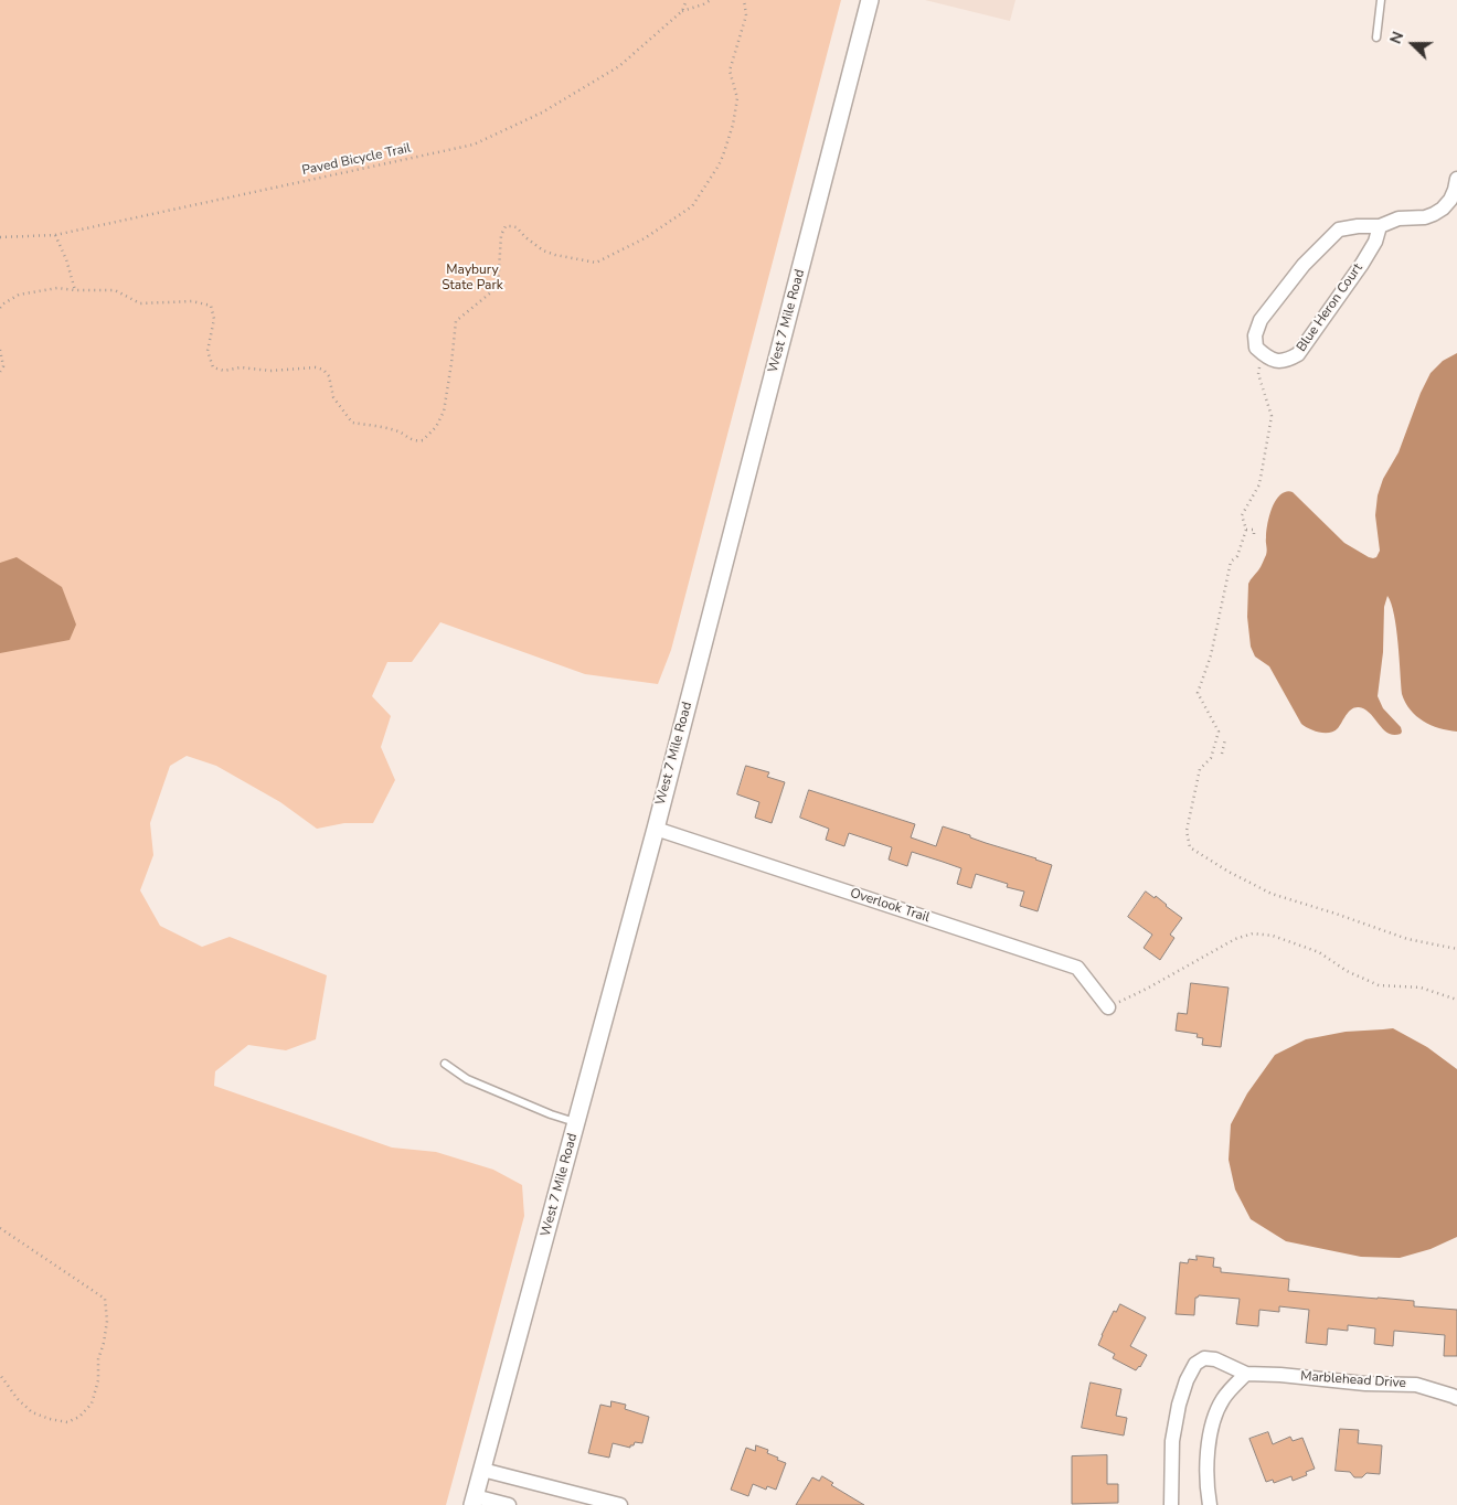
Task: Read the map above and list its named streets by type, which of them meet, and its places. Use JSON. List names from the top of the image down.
{
  "streets": {
    "street": [
      "Blue Heron Court",
      "West 7 Mile Road",
      "Overlook Trail",
      "Marblehead Drive"
    ],
    "path": ["Paved Bicycle Trail"]
  },
  "crossings": [
    ["West 7 Mile Road", "Overlook Trail"]
  ],
  "parks": ["Maybury State Park"],
  "north": "left"
}
